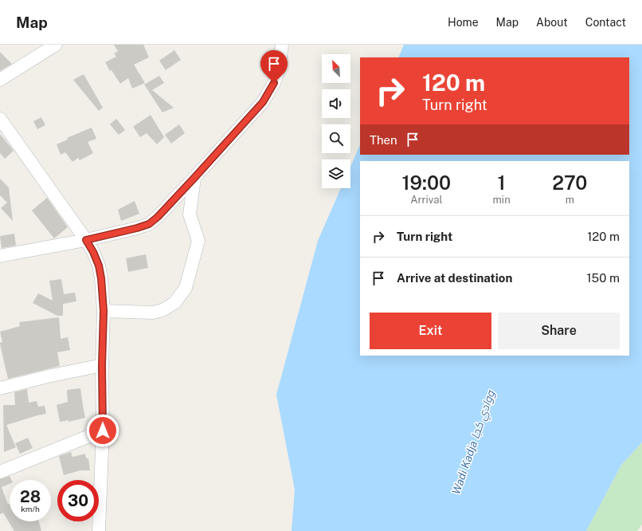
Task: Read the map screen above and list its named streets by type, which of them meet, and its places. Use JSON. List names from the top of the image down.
{
  "water": ["Wadi Kadja ووادي كجا"],
  "north": "top left",
  "page": {
    "header": "Map",
    "nav": [
      "Home",
      "Map",
      "About",
      "Contact"
    ],
    "turn": ["120 m", "Turn right"],
    "then": "Then",
    "eta": [
      "19:00",
      "Arrival",
      "1",
      "min",
      "270",
      "m"
    ],
    "list": [
      {
        "name": "Turn right",
        "value": "120 m"
      },
      {
        "name": "Arrive at destination",
        "value": "150 m"
      }
    ],
    "buttons": ["Exit", "Share"],
    "speed": "28 km/h",
    "limit": "30"
  }
}
